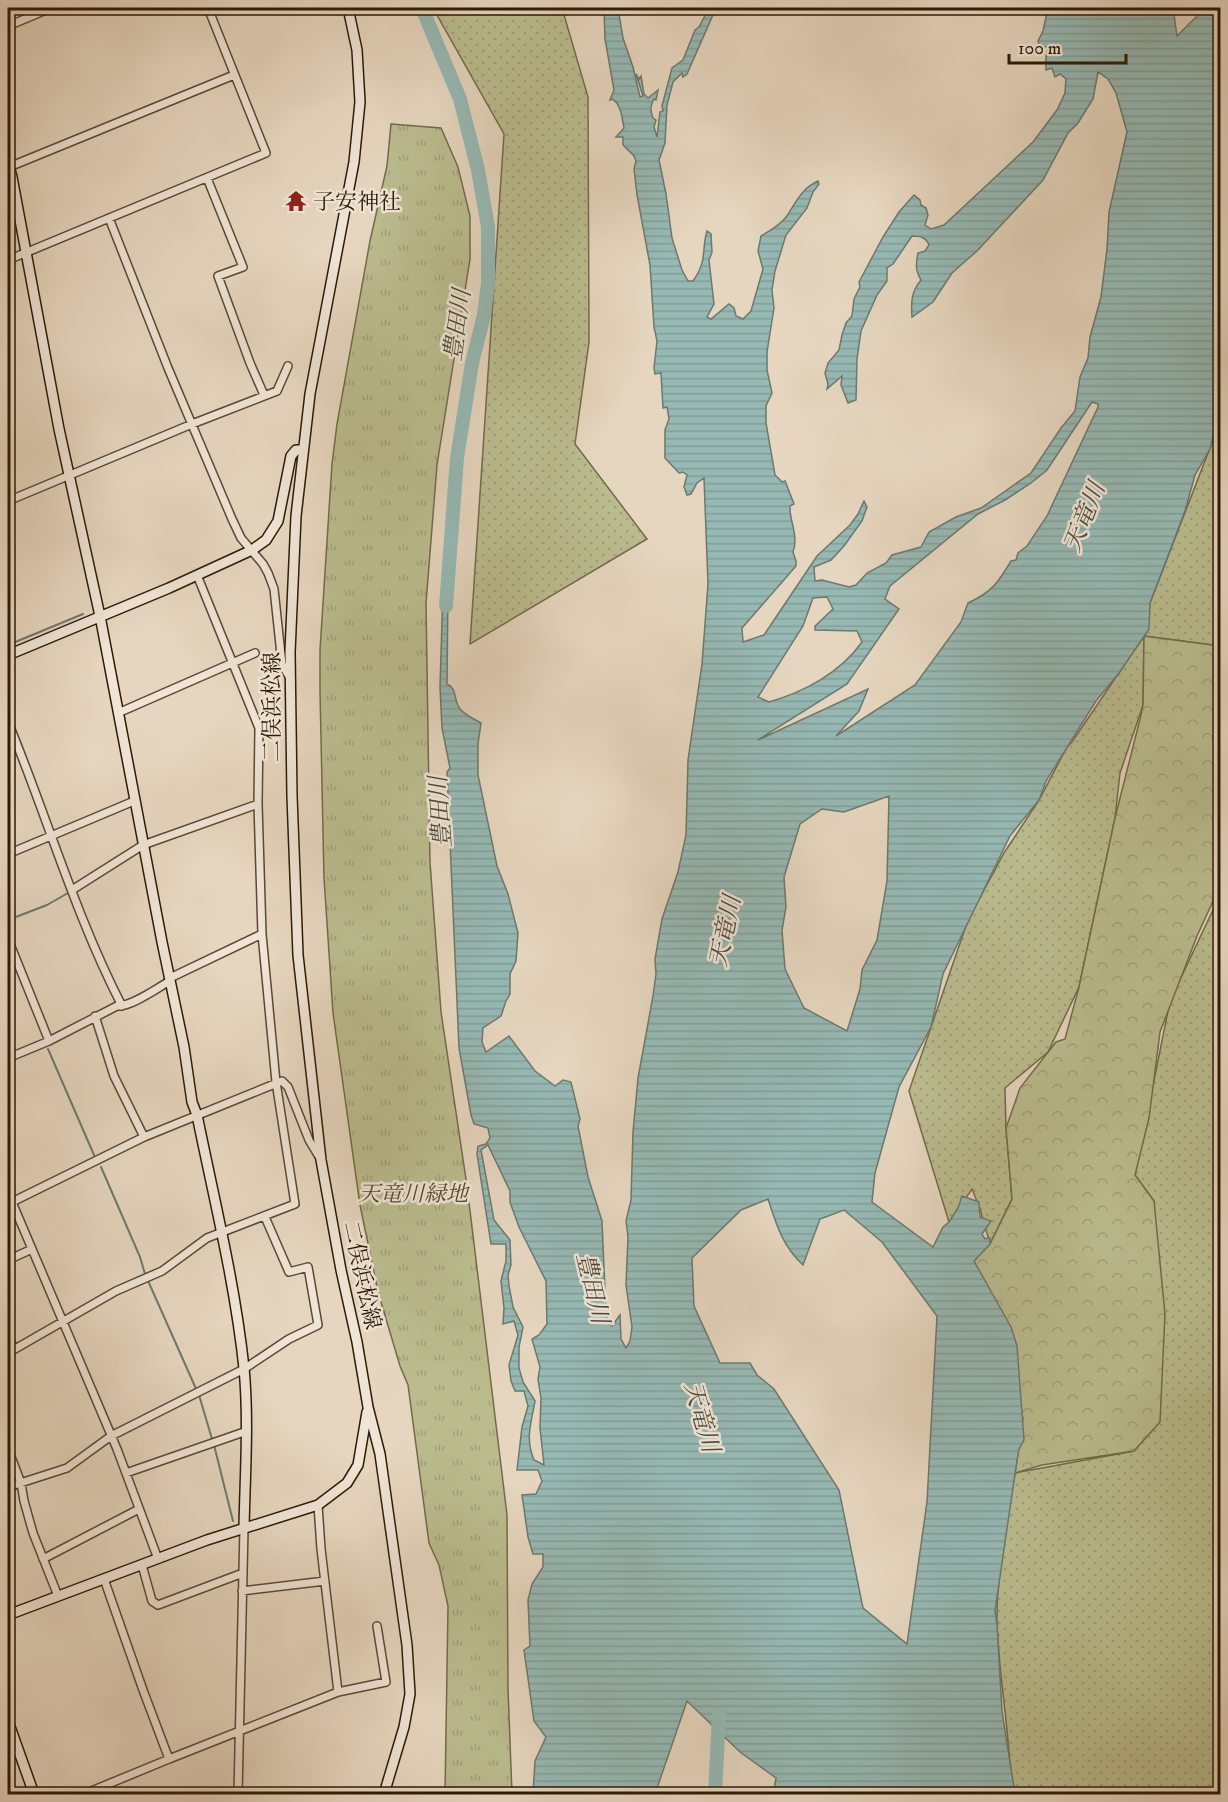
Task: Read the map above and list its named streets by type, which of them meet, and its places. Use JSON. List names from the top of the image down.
{
  "streets": {
    "main road": ["二俣浜松線"]
  },
  "water": ["豊田川", "天竜川"],
  "parks": ["天竜川緑地"],
  "places": {
    "temple": ["子安神社"]
  },
  "scale_bar": "100 m"
}
